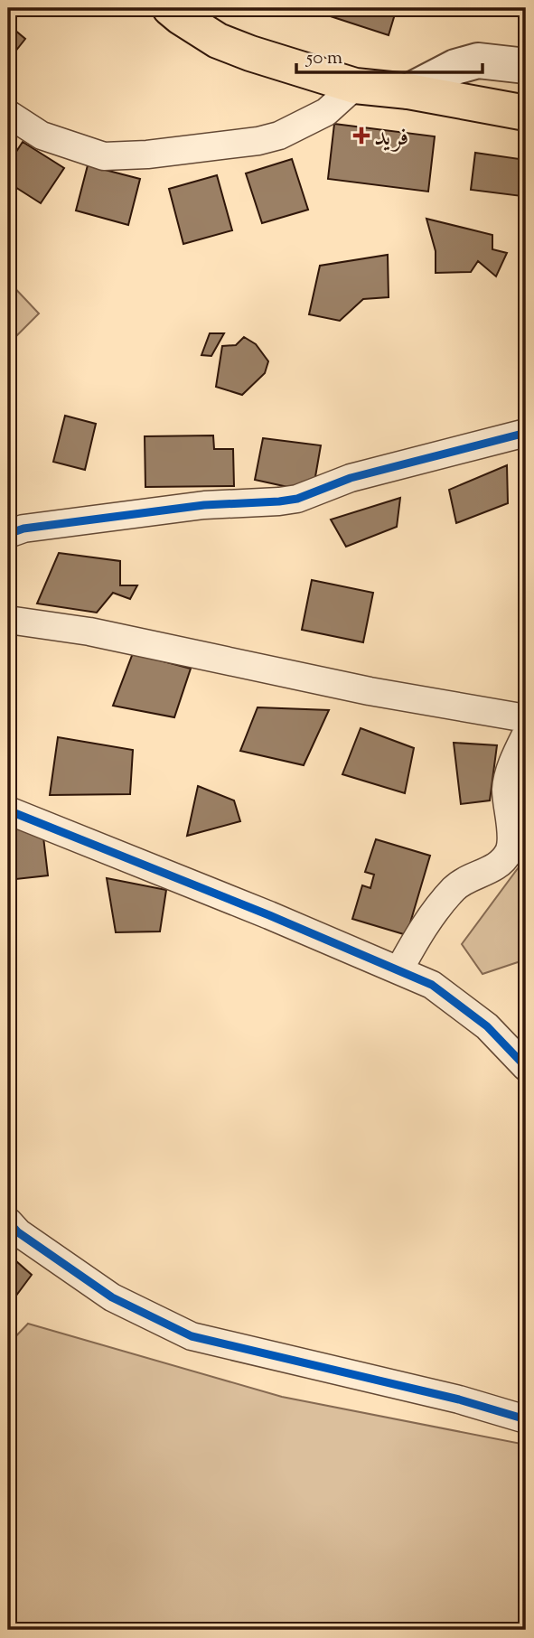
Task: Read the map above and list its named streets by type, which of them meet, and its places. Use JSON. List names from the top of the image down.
{
  "places": {
    "health": ["فريد"]
  },
  "scale_bar": "50 m"
}
